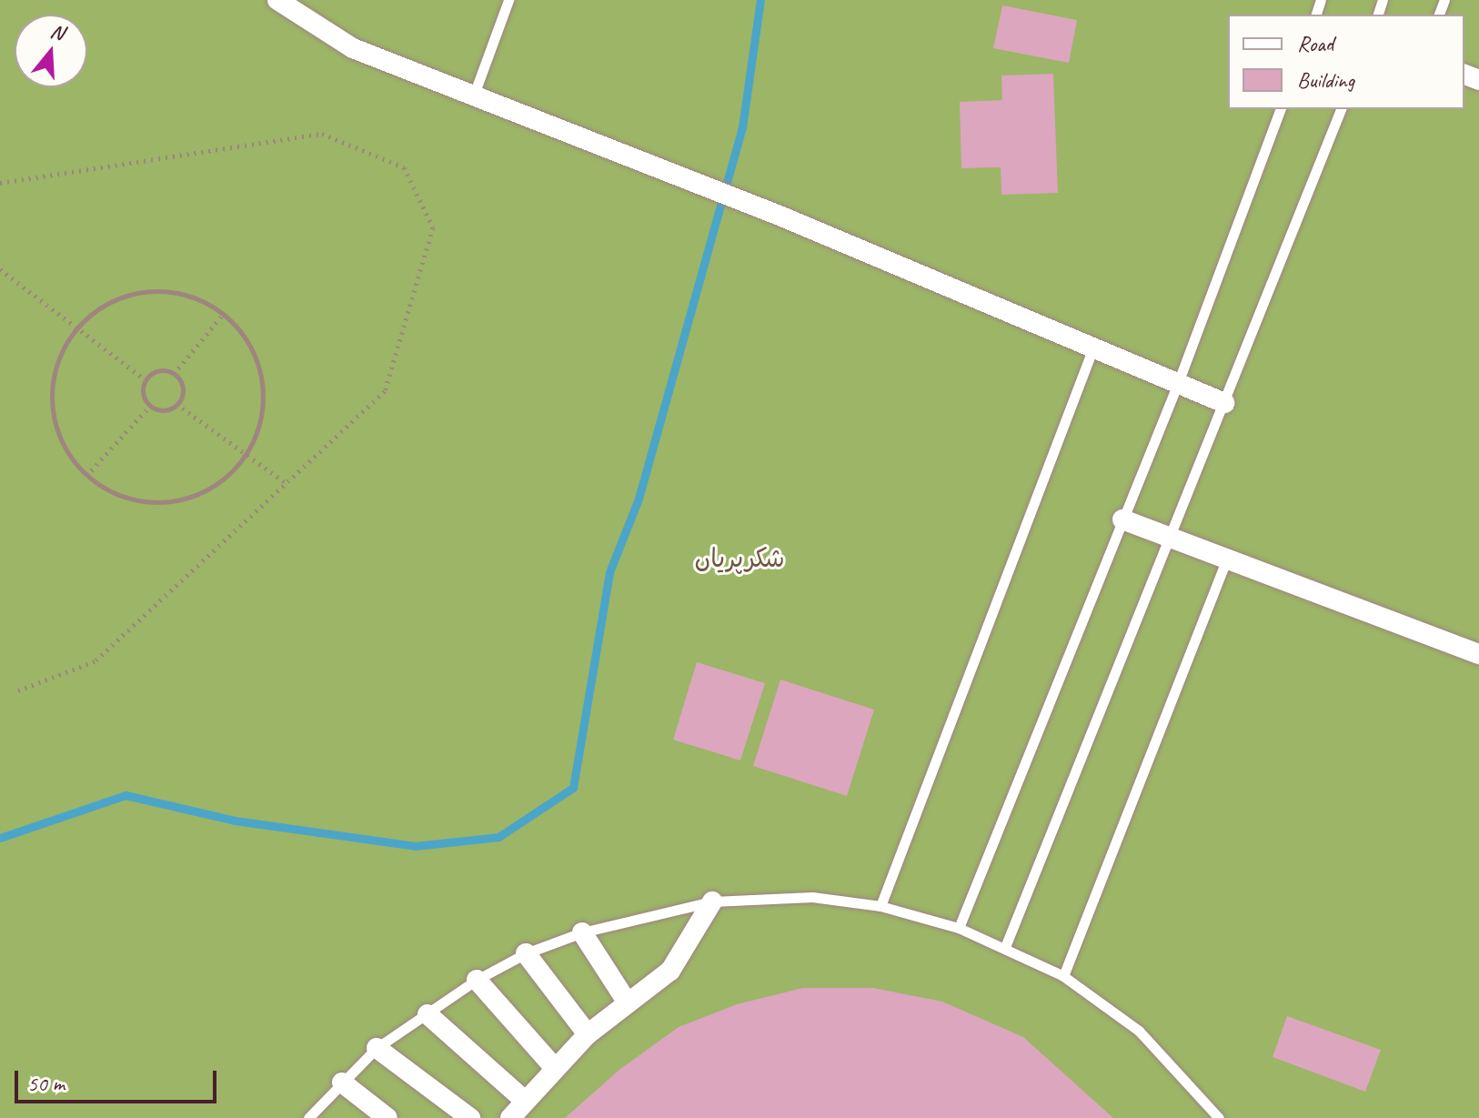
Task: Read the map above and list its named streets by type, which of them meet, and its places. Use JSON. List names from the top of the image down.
{
  "parks": ["شکرپریاں"],
  "legend": ["Road", "Building"],
  "scale_bar": "50 m",
  "north": "top"
}
